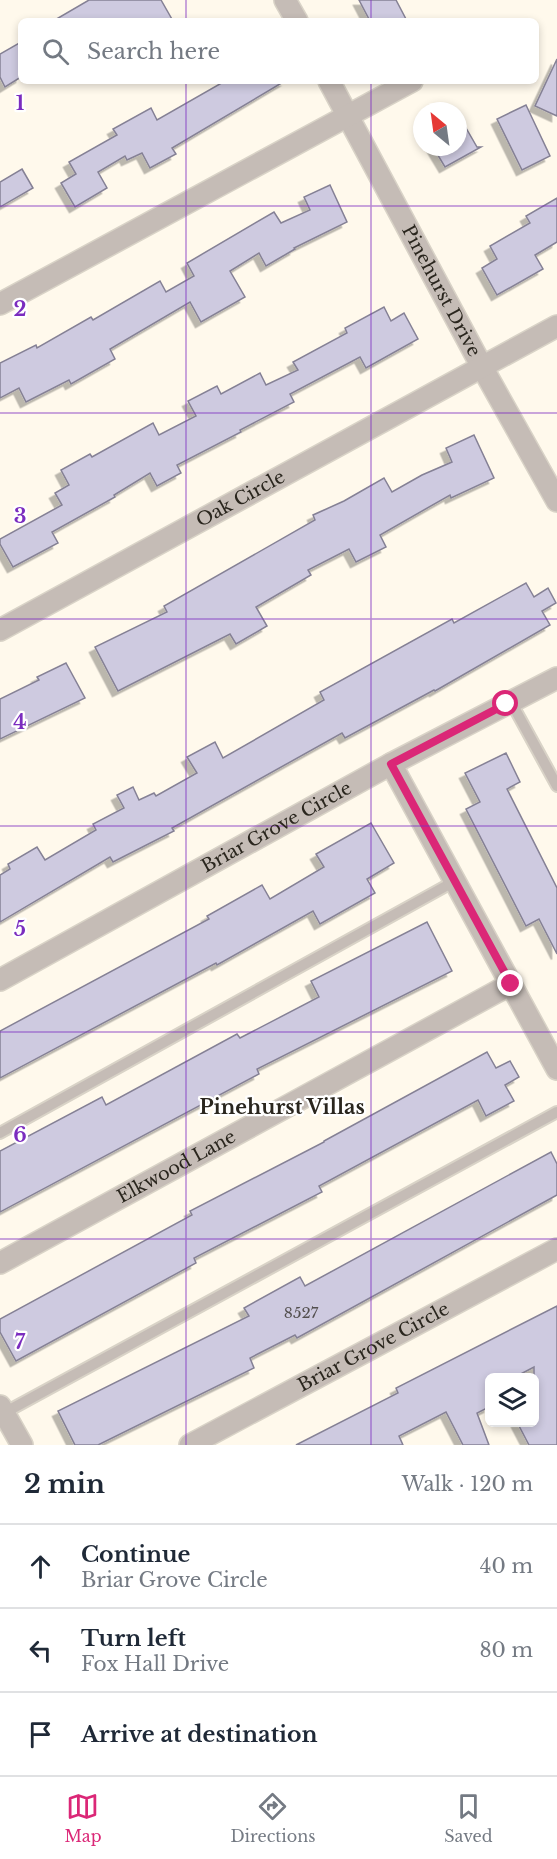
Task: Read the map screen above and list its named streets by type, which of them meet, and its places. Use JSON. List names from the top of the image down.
{
  "streets": {
    "street": [
      "Pinehurst Drive",
      "Oak Circle",
      "Briar Grove Circle",
      "Elkwood Lane"
    ]
  },
  "crossings": [
    ["Pinehurst Drive", "Oak Circle"]
  ],
  "districts": ["Pinehurst Villas"],
  "house_numbers": ["8527"],
  "north": "top left",
  "page": {
    "search": "Search here",
    "heading": ["2 min", "Walk · 120 m"],
    "list": [
      ["Continue", "Briar Grove Circle", "40 m"],
      ["Turn left", "Fox Hall Drive", "80 m"],
      "Arrive at destination"
    ],
    "nav": ["Map", "Directions", "Saved"]
  },
  "grid": {
    "rows": [
      "1",
      "2",
      "3",
      "4",
      "5",
      "6",
      "7"
    ]
  }
}
